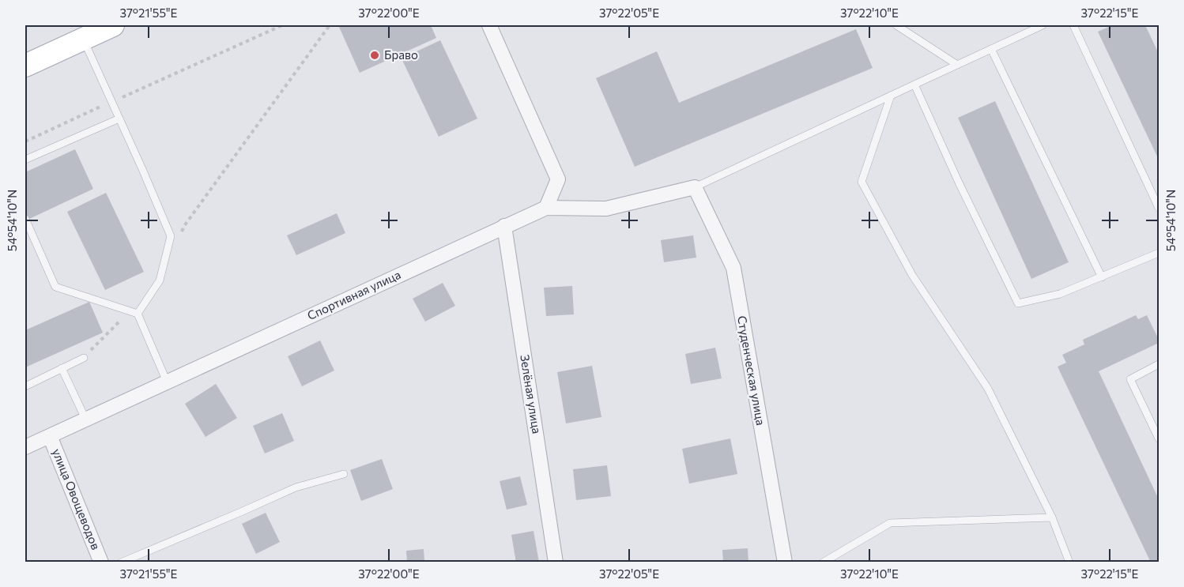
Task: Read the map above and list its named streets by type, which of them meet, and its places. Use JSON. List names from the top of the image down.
{
  "streets": {
    "street": [
      "Спортивная улица",
      "Студенческая улица",
      "Зелёная улица",
      "улица Овощеводов"
    ]
  },
  "crossings": [
    ["Спортивная улица", "Студенческая улица"],
    ["Спортивная улица", "Зелёная улица"],
    ["Спортивная улица", "улица Овощеводов"]
  ],
  "places": ["Браво"],
  "coordinates": [
    "37°21'55\"E",
    "37°22'00\"E",
    "37°22'05\"E",
    "37°22'10\"E",
    "37°22'15\"E",
    "54°54'10\"N"
  ]
}
